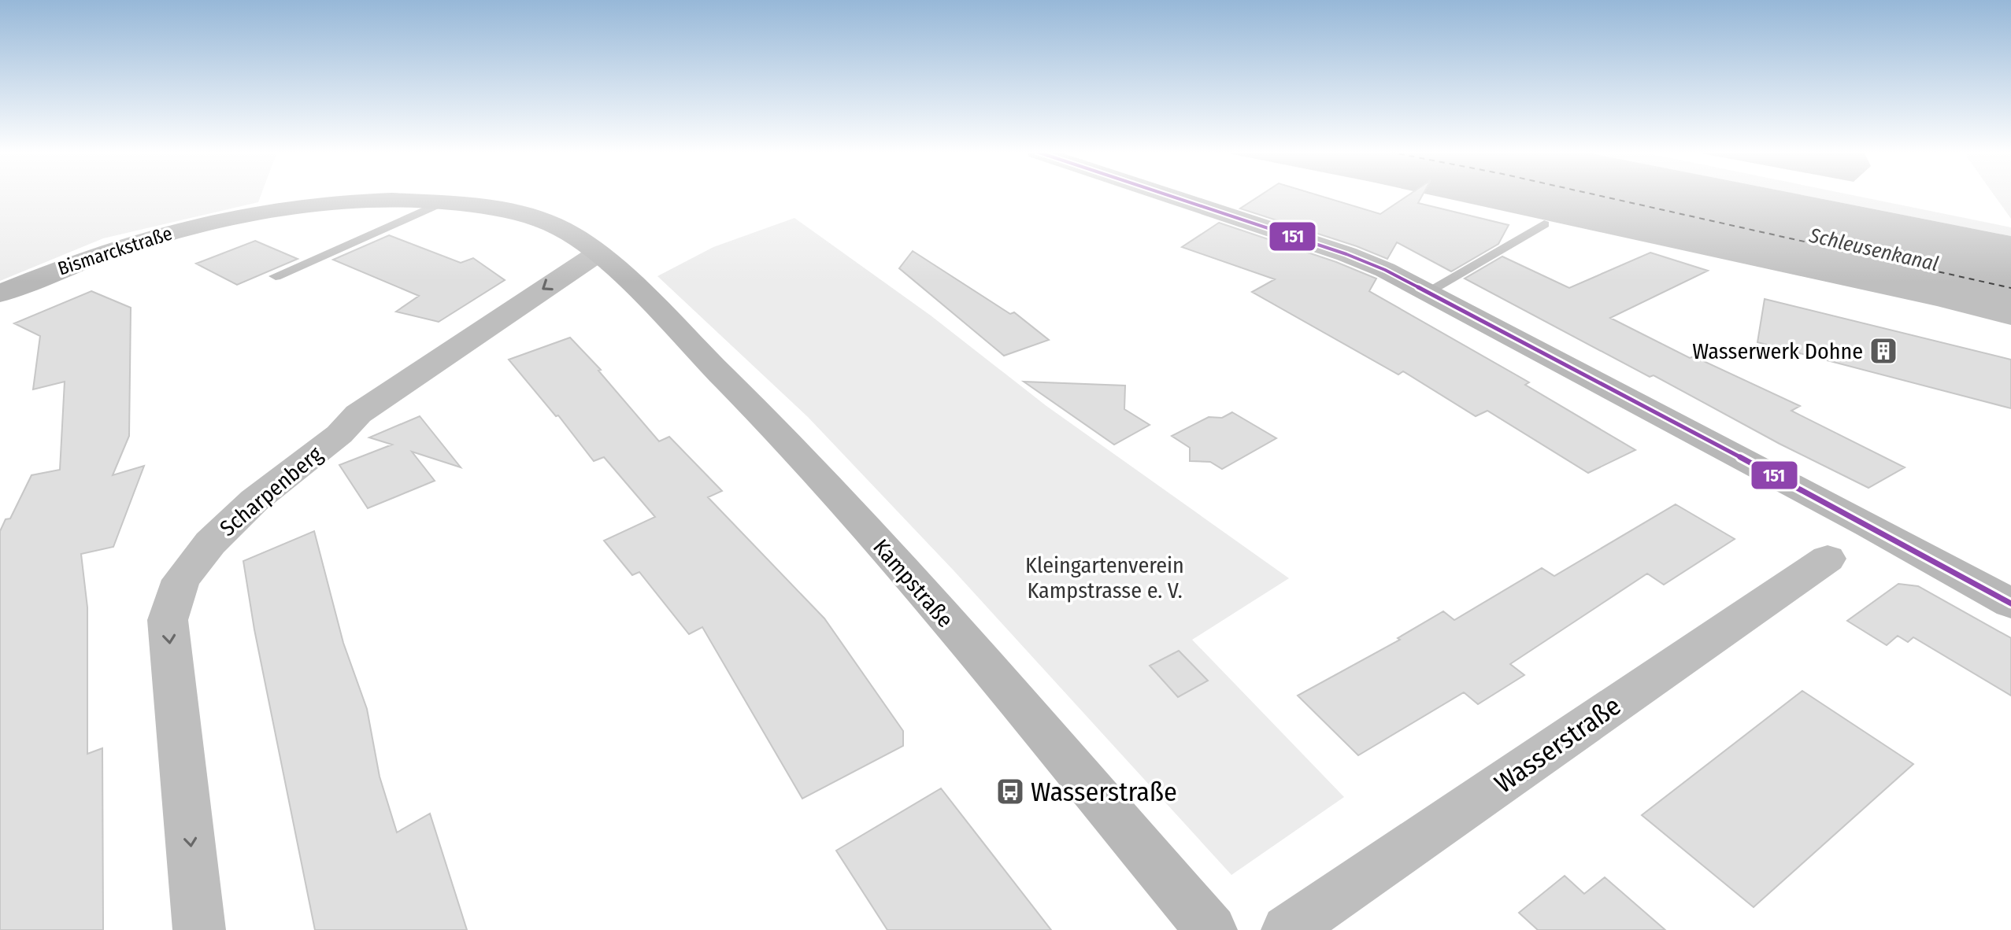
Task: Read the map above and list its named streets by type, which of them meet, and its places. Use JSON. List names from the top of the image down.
{
  "streets": {
    "main road": ["Bismarckstraße", "Kampstraße"],
    "street": ["Scharpenberg", "Wasserstraße"]
  },
  "crossings": [
    ["Bismarckstraße", "Scharpenberg"],
    ["Bismarckstraße", "Kampstraße"],
    ["Scharpenberg", "Kampstraße"]
  ],
  "one_way": ["Scharpenberg"],
  "water": ["Schleusenkanal"],
  "parks": ["Kleingartenverein Kampstrasse e. V."],
  "places": {
    "building": ["Wasserwerk Dohne"],
    "bus stop": ["Wasserstraße"]
  },
  "lines": ["transit line 151"]
}
